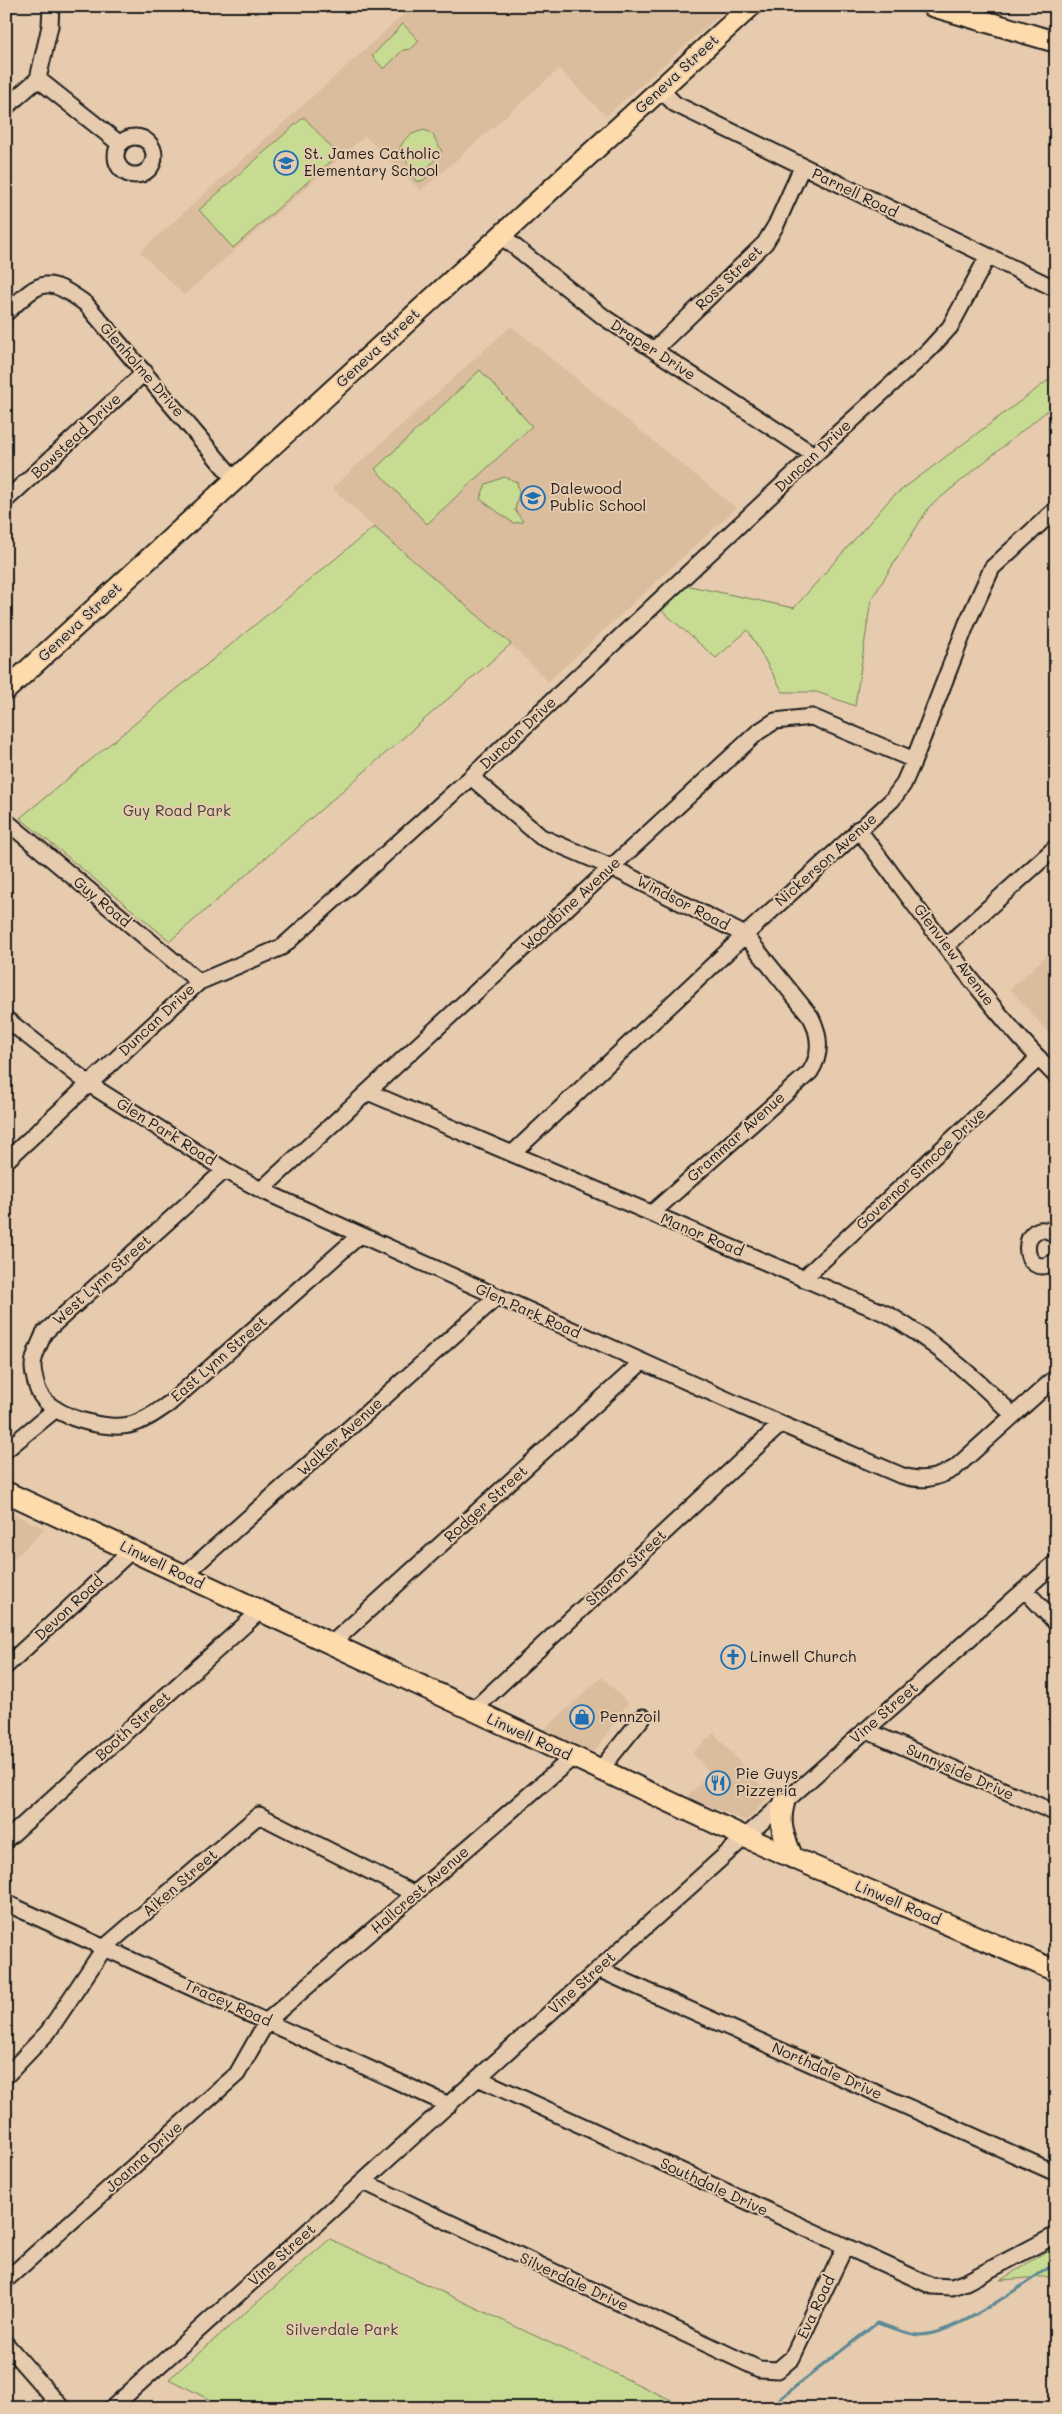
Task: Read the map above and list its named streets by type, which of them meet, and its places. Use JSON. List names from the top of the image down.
{
  "streets": {
    "main road": ["Geneva Street", "Linwell Road"],
    "street": [
      "Parnell Road",
      "Ross Street",
      "Draper Drive",
      "Glenholme Drive",
      "Bowstead Drive",
      "Duncan Drive",
      "Nickerson Avenue",
      "Guy Road",
      "Windsor Road",
      "Woodbine Avenue",
      "Glenview Avenue",
      "Glen Park Road",
      "Grammar Avenue",
      "Governor Simcoe Drive",
      "Manor Road",
      "West Lynn Street",
      "East Lynn Street",
      "Walker Avenue",
      "Rodger Street",
      "Sharon Street",
      "Devon Road",
      "Vine Street",
      "Booth Street",
      "Sunnyside Drive",
      "Aiken Street",
      "Hallcrest Avenue",
      "Tracey Road",
      "Northdale Drive",
      "Joanna Drive",
      "Southdale Drive",
      "Silverdale Drive",
      "Eva Road"
    ]
  },
  "crossings": [
    ["Geneva Street", "Parnell Road"],
    ["Geneva Street", "Draper Drive"],
    ["Geneva Street", "Glenholme Drive"],
    ["Parnell Road", "Ross Street"],
    ["Parnell Road", "Duncan Drive"],
    ["Ross Street", "Draper Drive"],
    ["Draper Drive", "Duncan Drive"],
    ["Glenholme Drive", "Bowstead Drive"],
    ["Duncan Drive", "Guy Road"],
    ["Duncan Drive", "Windsor Road"],
    ["Duncan Drive", "Glen Park Road"],
    ["Nickerson Avenue", "Windsor Road"],
    ["Nickerson Avenue", "Woodbine Avenue"],
    ["Nickerson Avenue", "Glenview Avenue"],
    ["Nickerson Avenue", "Manor Road"],
    ["Windsor Road", "Woodbine Avenue"],
    ["Windsor Road", "Grammar Avenue"],
    ["Woodbine Avenue", "Glen Park Road"],
    ["Woodbine Avenue", "Manor Road"],
    ["Glenview Avenue", "Governor Simcoe Drive"],
    ["Glen Park Road", "Manor Road"],
    ["Glen Park Road", "West Lynn Street"],
    ["Glen Park Road", "East Lynn Street"],
    ["Glen Park Road", "Walker Avenue"],
    ["Glen Park Road", "Rodger Street"],
    ["Glen Park Road", "Sharon Street"],
    ["Grammar Avenue", "Manor Road"],
    ["Governor Simcoe Drive", "Manor Road"],
    ["West Lynn Street", "East Lynn Street"],
    ["Walker Avenue", "Linwell Road"],
    ["Rodger Street", "Linwell Road"],
    ["Linwell Road", "Sharon Street"],
    ["Linwell Road", "Devon Road"],
    ["Linwell Road", "Vine Street"],
    ["Linwell Road", "Booth Street"],
    ["Linwell Road", "Hallcrest Avenue"],
    ["Vine Street", "Sunnyside Drive"],
    ["Vine Street", "Tracey Road"],
    ["Vine Street", "Northdale Drive"],
    ["Vine Street", "Southdale Drive"],
    ["Vine Street", "Silverdale Drive"],
    ["Aiken Street", "Hallcrest Avenue"],
    ["Aiken Street", "Tracey Road"],
    ["Hallcrest Avenue", "Tracey Road"],
    ["Hallcrest Avenue", "Joanna Drive"],
    ["Tracey Road", "Joanna Drive"],
    ["Southdale Drive", "Eva Road"],
    ["Silverdale Drive", "Eva Road"]
  ],
  "parks": ["Guy Road Park", "Silverdale Park"],
  "places": {
    "school or university": ["St. James Catholic Elementary School", "Dalewood Public School"],
    "church": ["Linwell Church"],
    "shop": ["Pennzoil"],
    "restaurant": ["Pie Guys Pizzeria"]
  }
}
